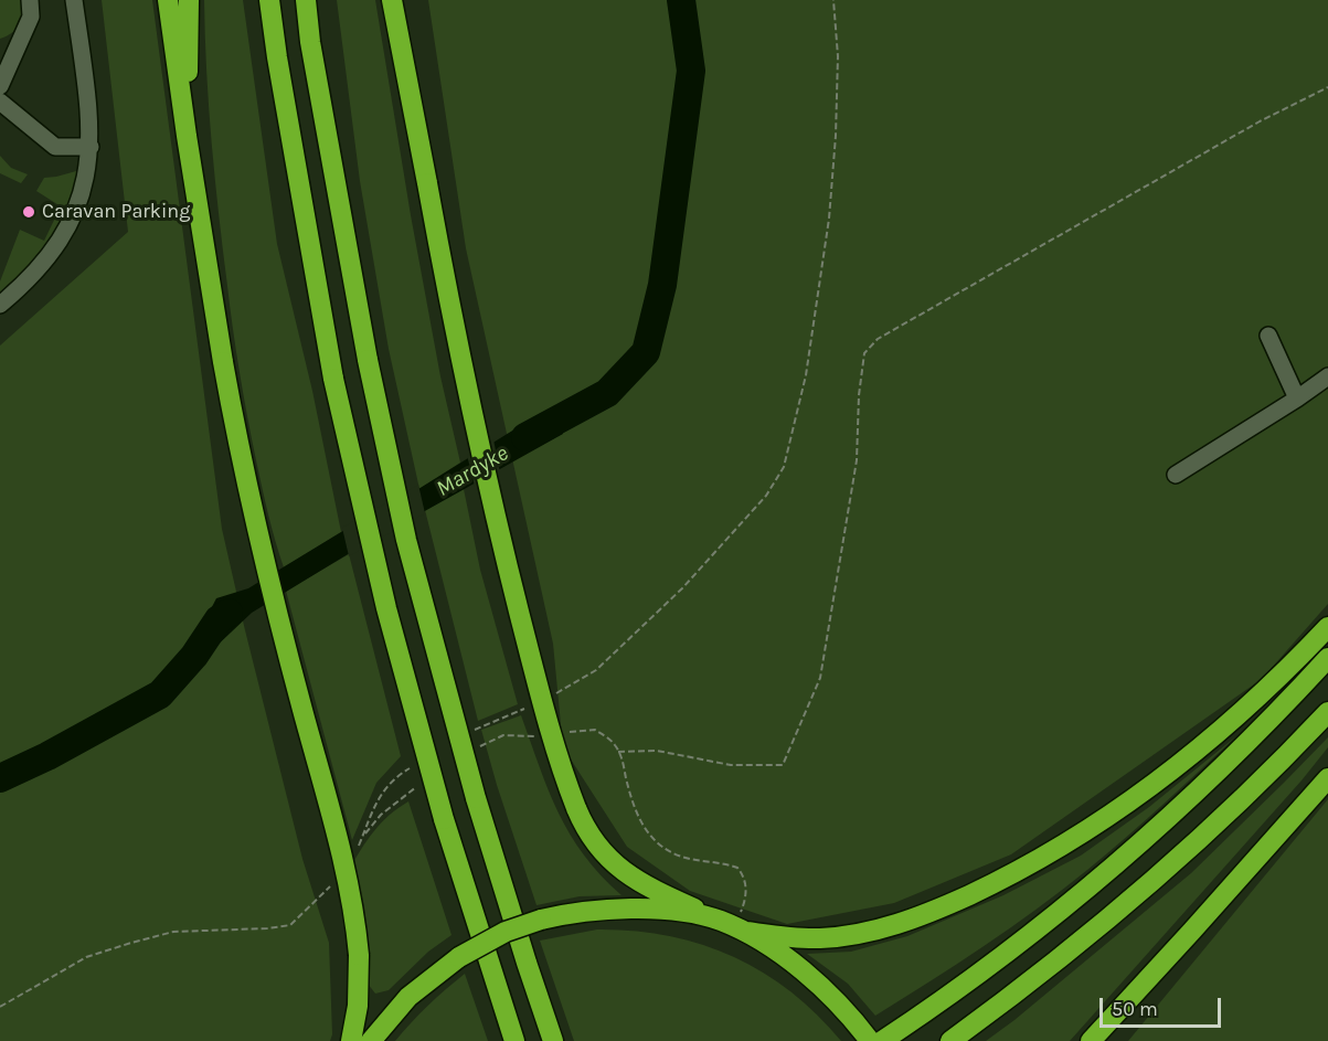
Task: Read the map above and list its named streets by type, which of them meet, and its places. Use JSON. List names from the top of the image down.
{
  "water": ["Mardyke"],
  "places": ["Caravan Parking"],
  "scale_bar": "50 m"
}
